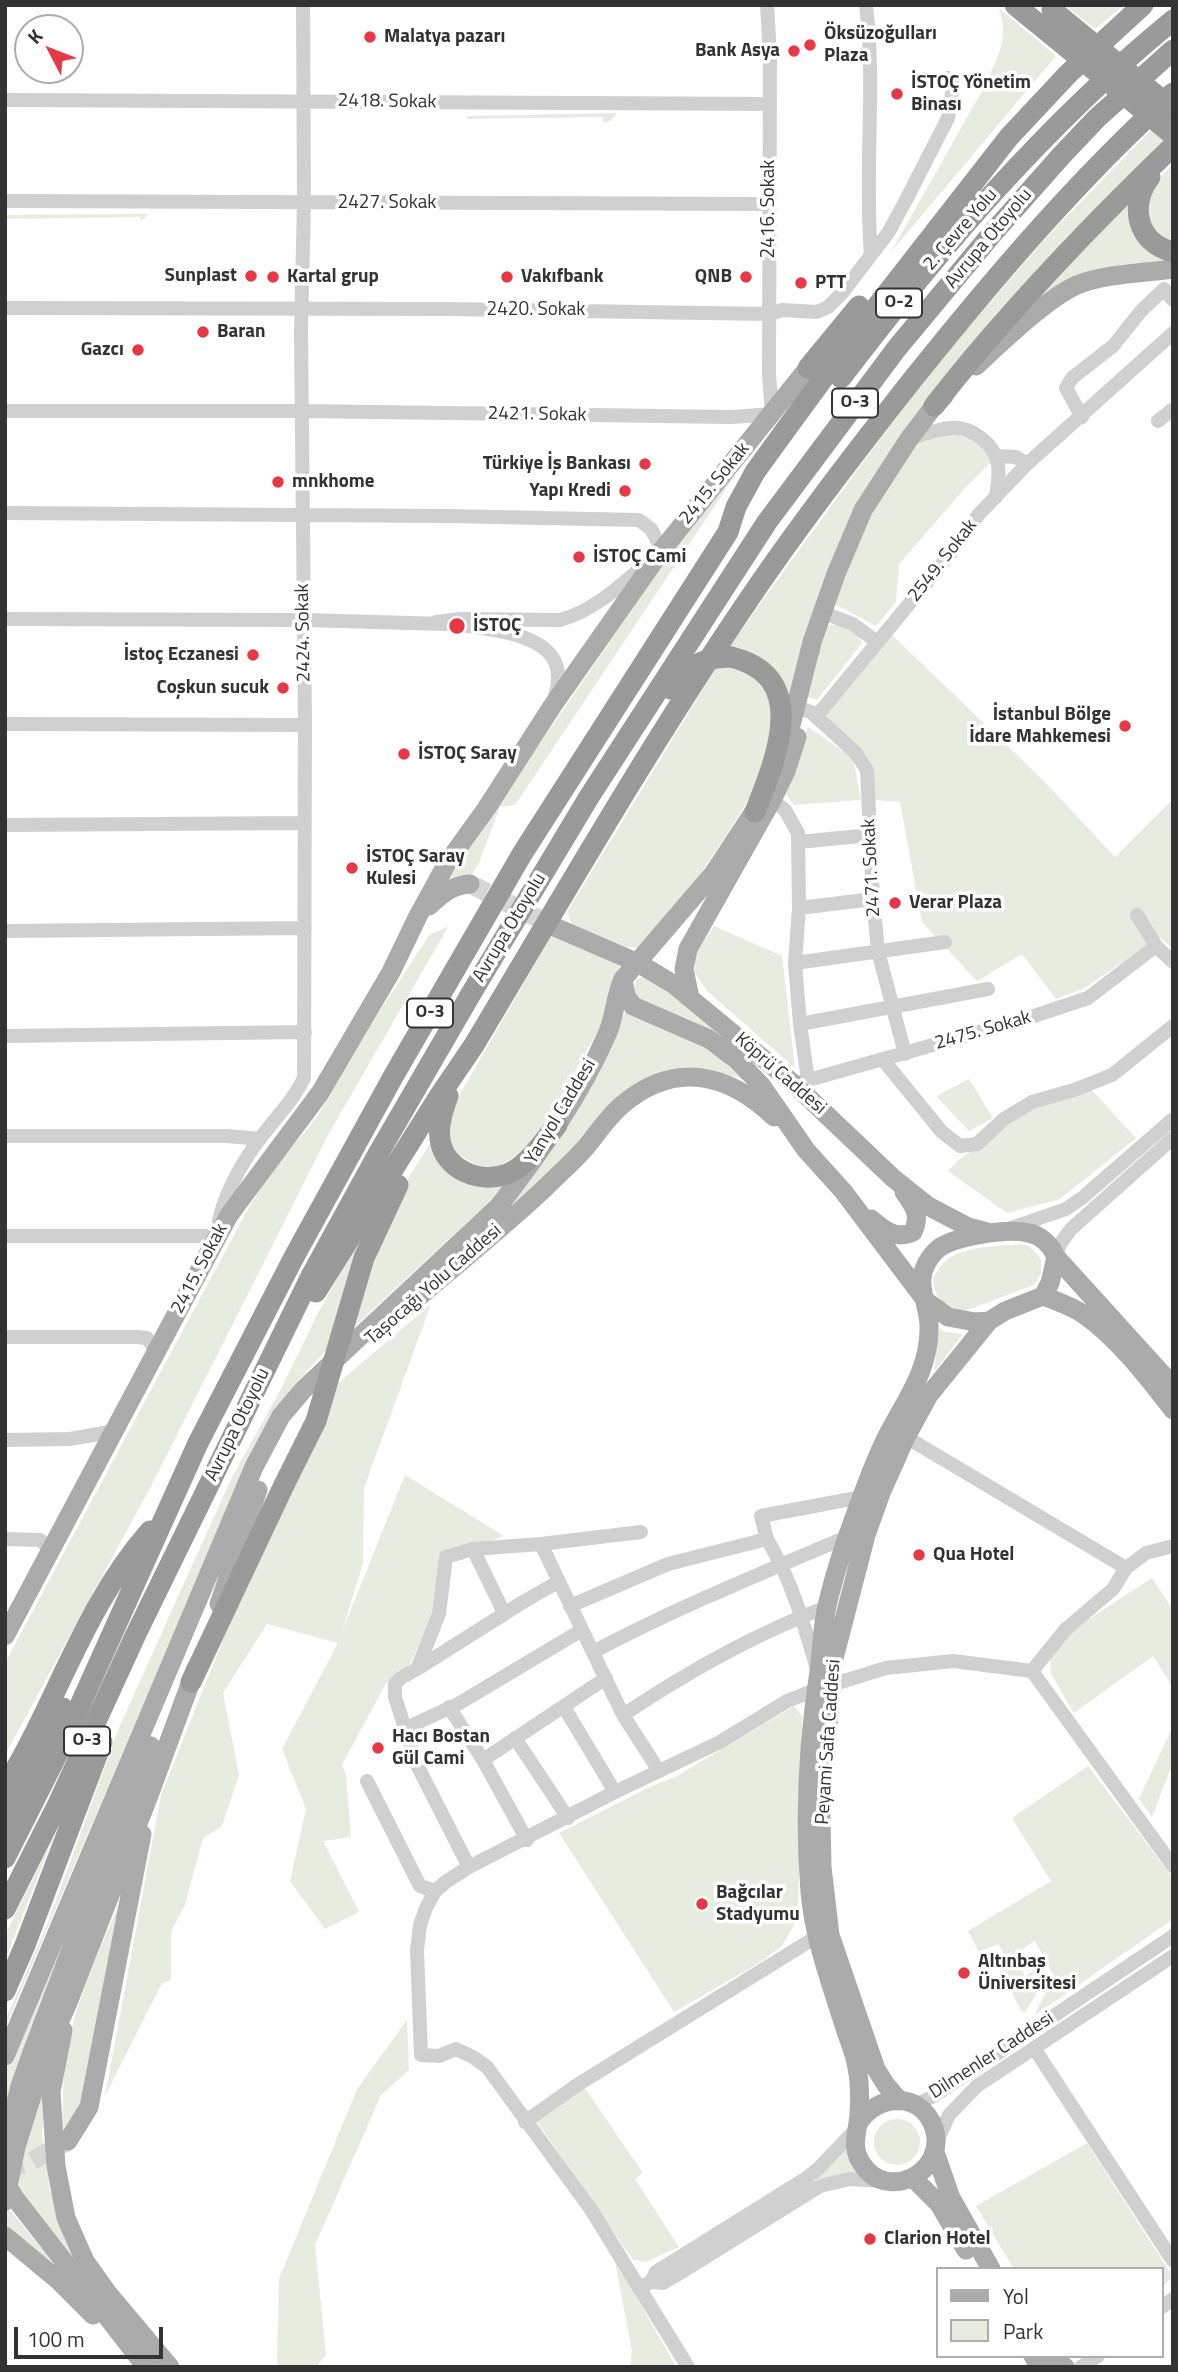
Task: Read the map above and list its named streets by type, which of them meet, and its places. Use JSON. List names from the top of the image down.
{
  "streets": {
    "highway": [
      "2. Çevre Yolu",
      "Avrupa Otoyolu",
      "O-2",
      "O-3"
    ],
    "main road": [
      "2415. Sokak",
      "Köprü Caddesi",
      "Yanyol Caddesi",
      "Taşocağı Yolu Caddesi",
      "Peyami Safa Caddesi"
    ],
    "street": [
      "2418. Sokak",
      "2427. Sokak",
      "2416. Sokak",
      "2420. Sokak",
      "2421. Sokak",
      "2549. Sokak",
      "2424. Sokak",
      "2471. Sokak",
      "2475. Sokak",
      "Dilmenler Caddesi"
    ]
  },
  "crossings": [
    ["2418. Sokak", "2416. Sokak"],
    ["2418. Sokak", "2424. Sokak"],
    ["2427. Sokak", "2416. Sokak"],
    ["2427. Sokak", "2424. Sokak"],
    ["2416. Sokak", "2420. Sokak"],
    ["2416. Sokak", "2421. Sokak"],
    ["2416. Sokak", "2415. Sokak"],
    ["2. Çevre Yolu", "Avrupa Otoyolu"],
    ["2420. Sokak", "2424. Sokak"],
    ["2421. Sokak", "2415. Sokak"],
    ["2421. Sokak", "2424. Sokak"],
    ["2415. Sokak", "2424. Sokak"],
    ["2549. Sokak", "2471. Sokak"],
    ["2471. Sokak", "2475. Sokak"],
    ["2475. Sokak", "Köprü Caddesi"],
    ["Köprü Caddesi", "Yanyol Caddesi"],
    ["Köprü Caddesi", "Taşocağı Yolu Caddesi"],
    ["Köprü Caddesi", "Peyami Safa Caddesi"],
    ["Peyami Safa Caddesi", "Dilmenler Caddesi"]
  ],
  "places": [
    "Malatya pazarı",
    "Öksüzoğulları Plaza",
    "Bank Asya",
    "İSTOÇ Yönetim Binası",
    "Sunplast",
    "Kartal grup",
    "Vakıfbank",
    "QNB",
    "PTT",
    "Baran",
    "Gazcı",
    "Türkiye İş Bankası",
    "mnkhome",
    "Yapı Kredi",
    "İSTOÇ Cami",
    "İSTOÇ",
    "İstoç Eczanesi",
    "Coşkun sucuk",
    "İstanbul Bölge İdare Mahkemesi",
    "İSTOÇ Saray",
    "İSTOÇ Saray Kulesi",
    "Verar Plaza",
    "Qua Hotel",
    "Hacı Bostan Gül Cami",
    "Bağcılar Stadyumu",
    "Altınbaş Üniversitesi",
    "Clarion Hotel"
  ],
  "legend": ["Yol", "Park"],
  "scale_bar": "100 m",
  "north": "top left"
}
